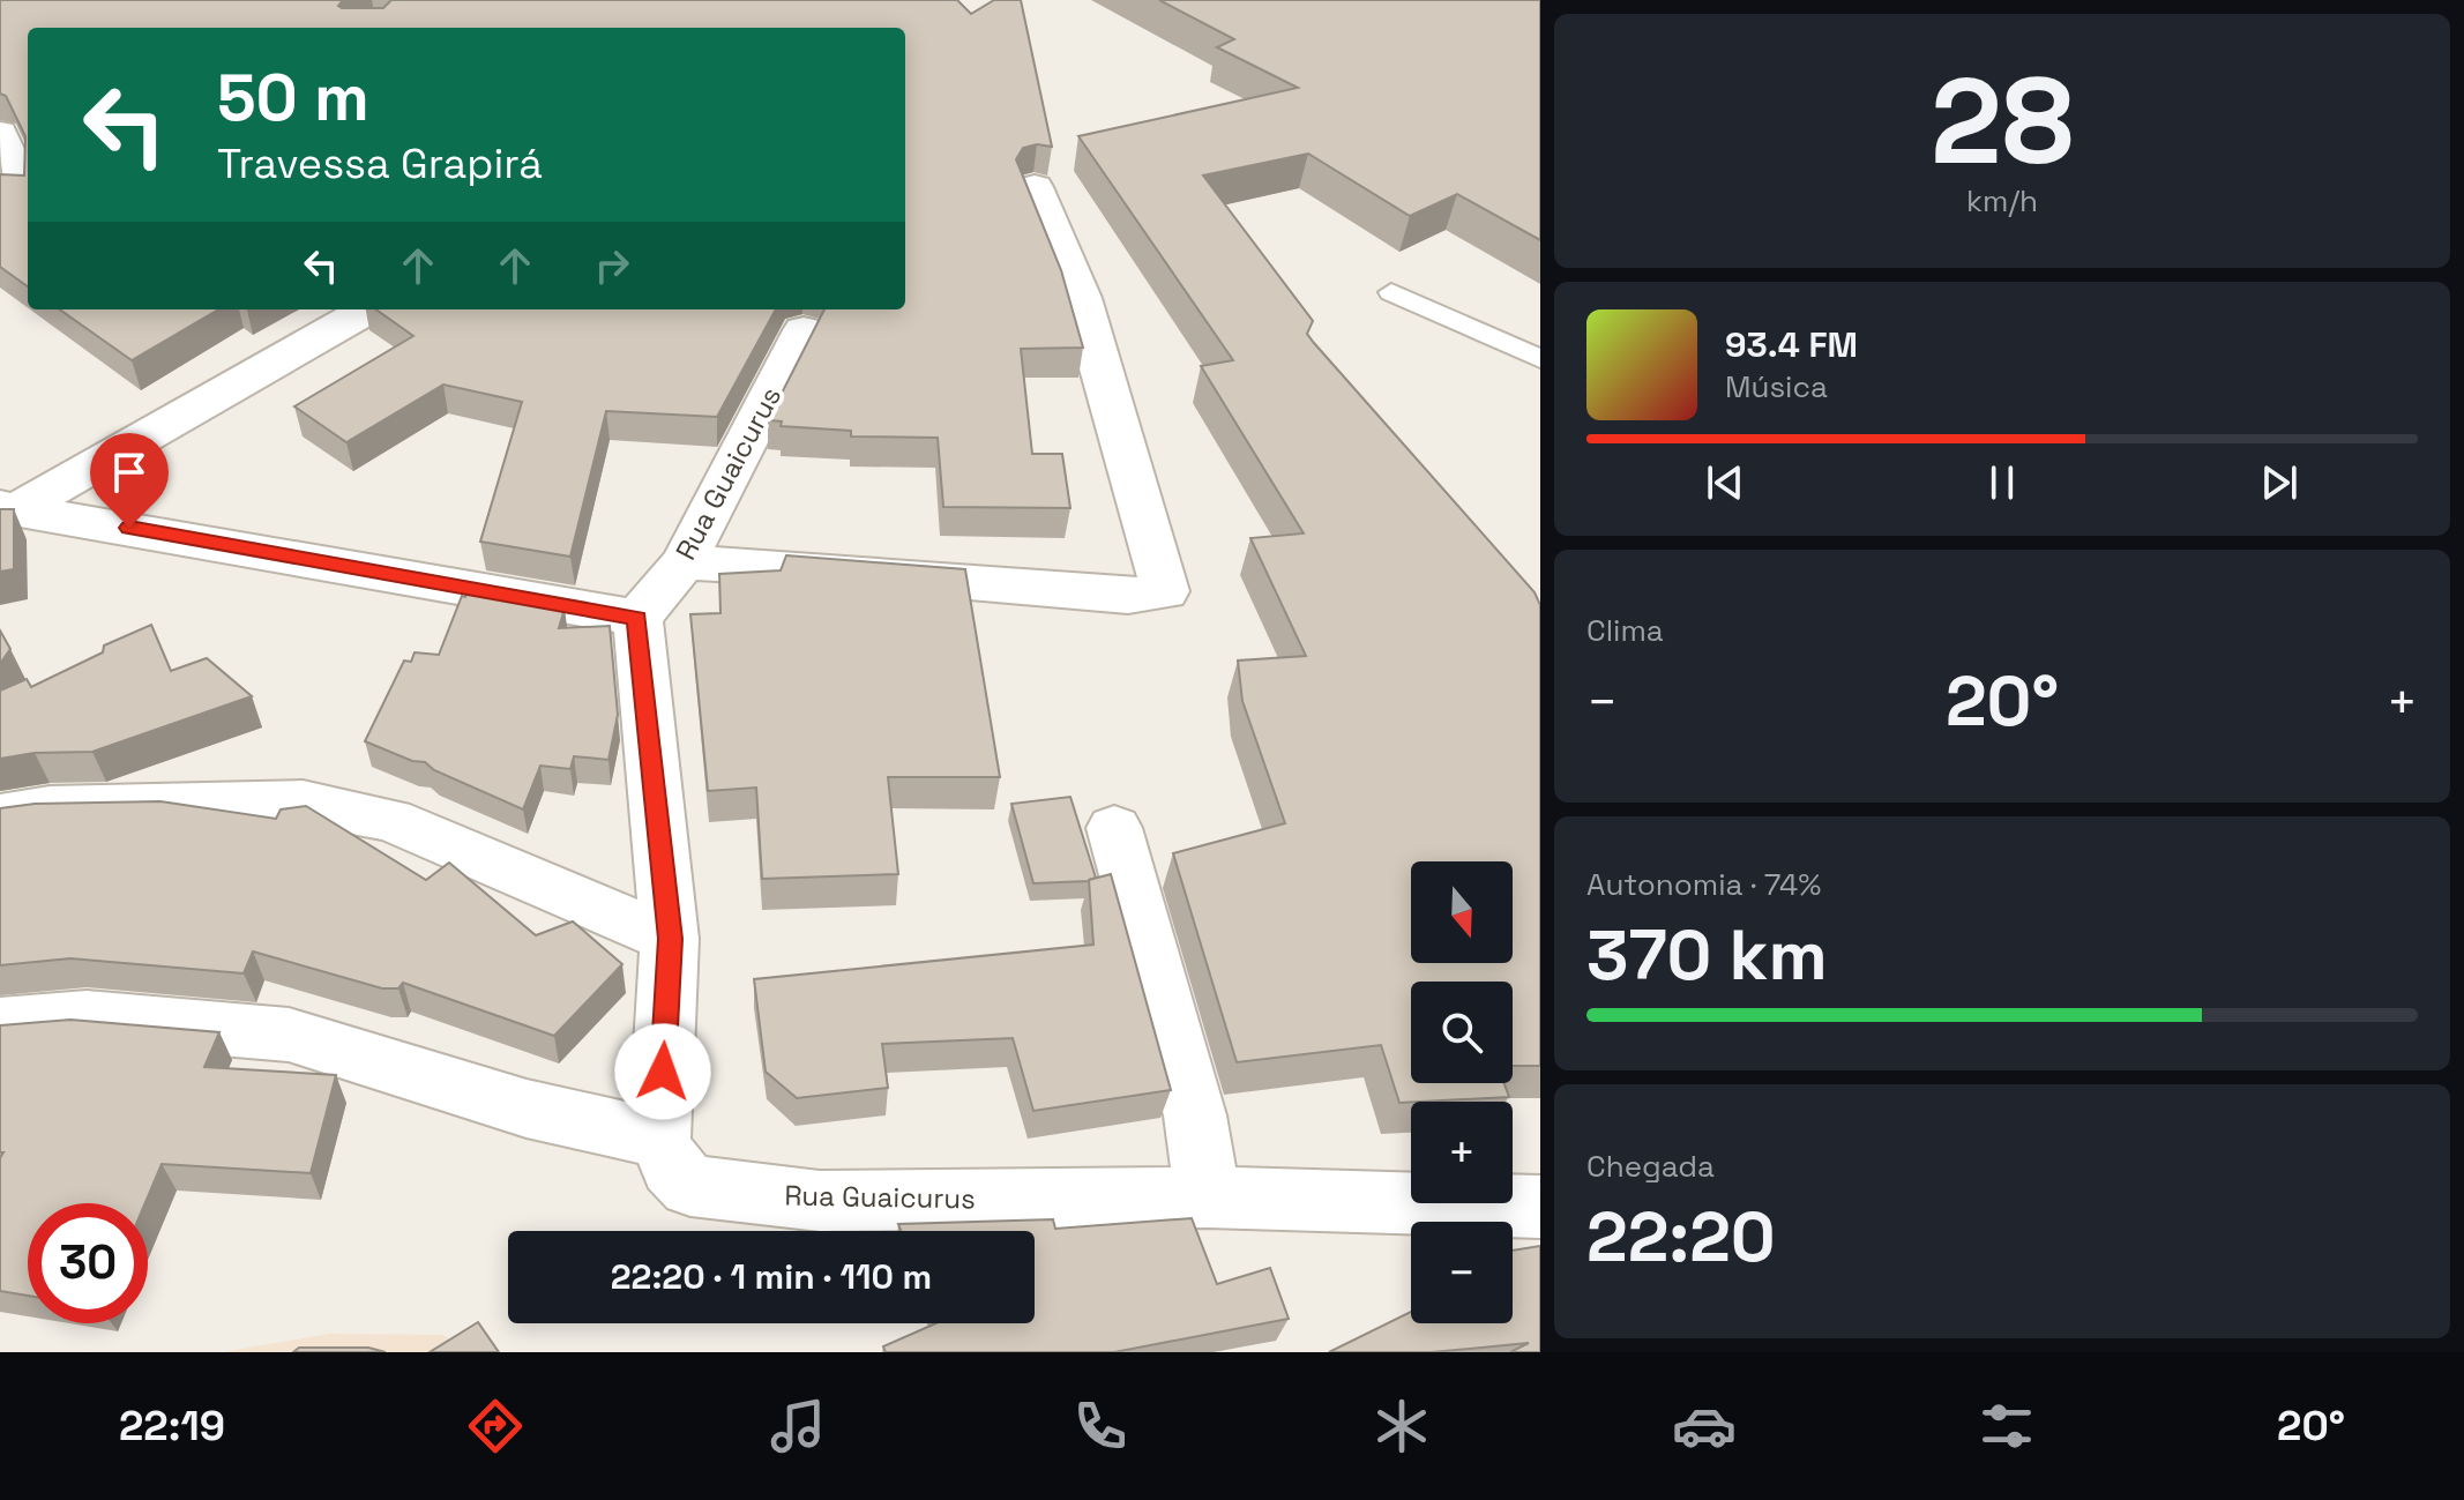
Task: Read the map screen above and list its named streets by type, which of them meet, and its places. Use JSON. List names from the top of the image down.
{
  "streets": {
    "street": ["Rua Guaicurus"]
  },
  "north": "bottom",
  "page": {
    "tile": [
      ["28", "km/h"],
      "Clima",
      ["Autonomia · 74%", "370 km"],
      ["Chegada", "22:20"]
    ],
    "turn": ["50 m", "Travessa Grapirá"],
    "song": ["93.4 FM", "Música"],
    "heat": ["−", "20°", "+"],
    "map_buttons": ["+", "−"],
    "limit": "30",
    "trip": "22:20 · 1 min · 110 m",
    "tabs": ["22:19", "20°"]
  }
}
